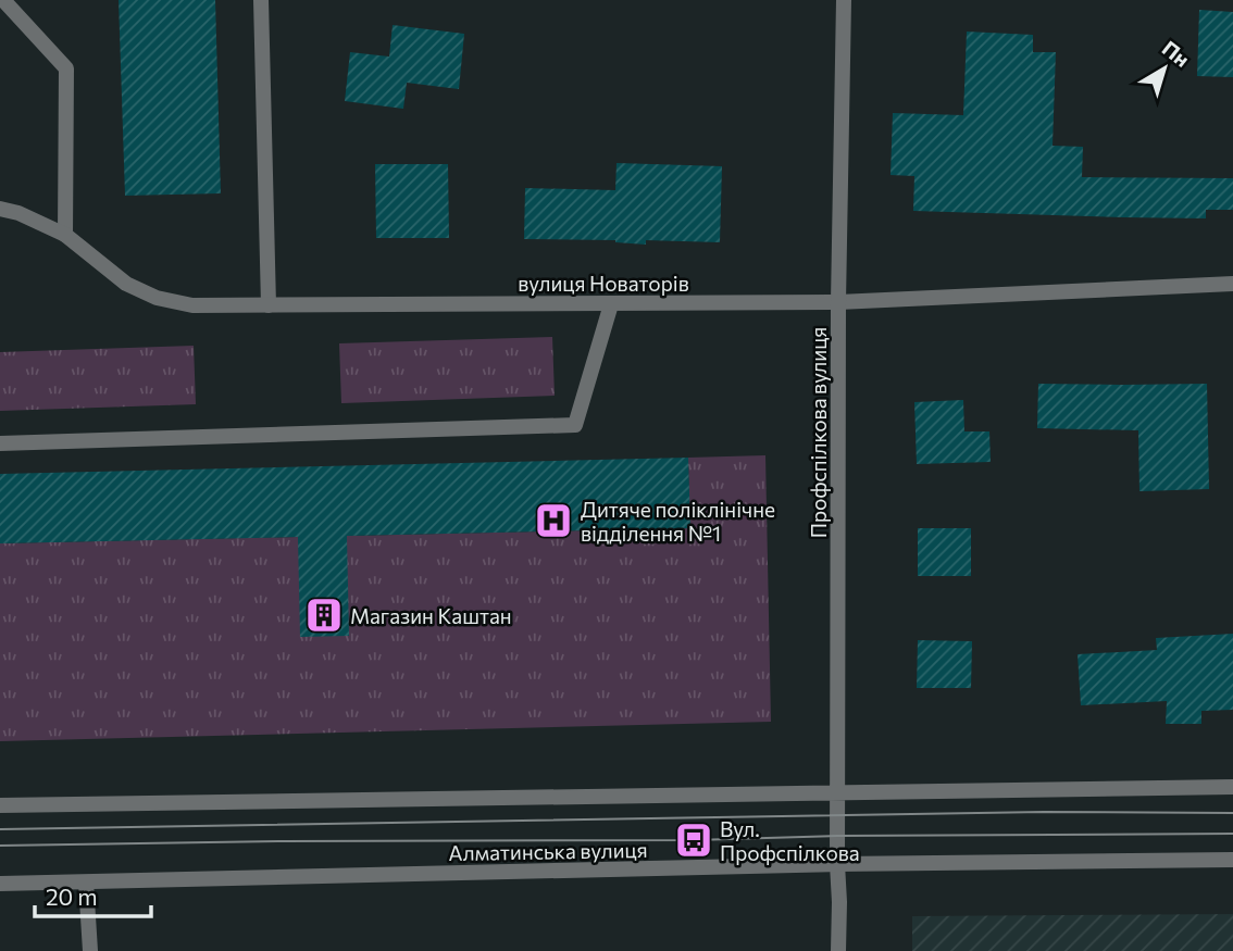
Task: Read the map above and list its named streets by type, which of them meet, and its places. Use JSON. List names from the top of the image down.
{
  "streets": {
    "street": ["вулиця Новаторів", "Профспілкова вулиця", "Алматинська вулиця"]
  },
  "crossings": [
    ["вулиця Новаторів", "Профспілкова вулиця"],
    ["Профспілкова вулиця", "Алматинська вулиця"]
  ],
  "places": {
    "hospital": ["Дитяче поліклінічне відділення №1"],
    "building": ["Магазин Каштан"],
    "bus stop": ["Вул. Профспілкова"]
  },
  "scale_bar": "20 m",
  "north": "top right"
}
